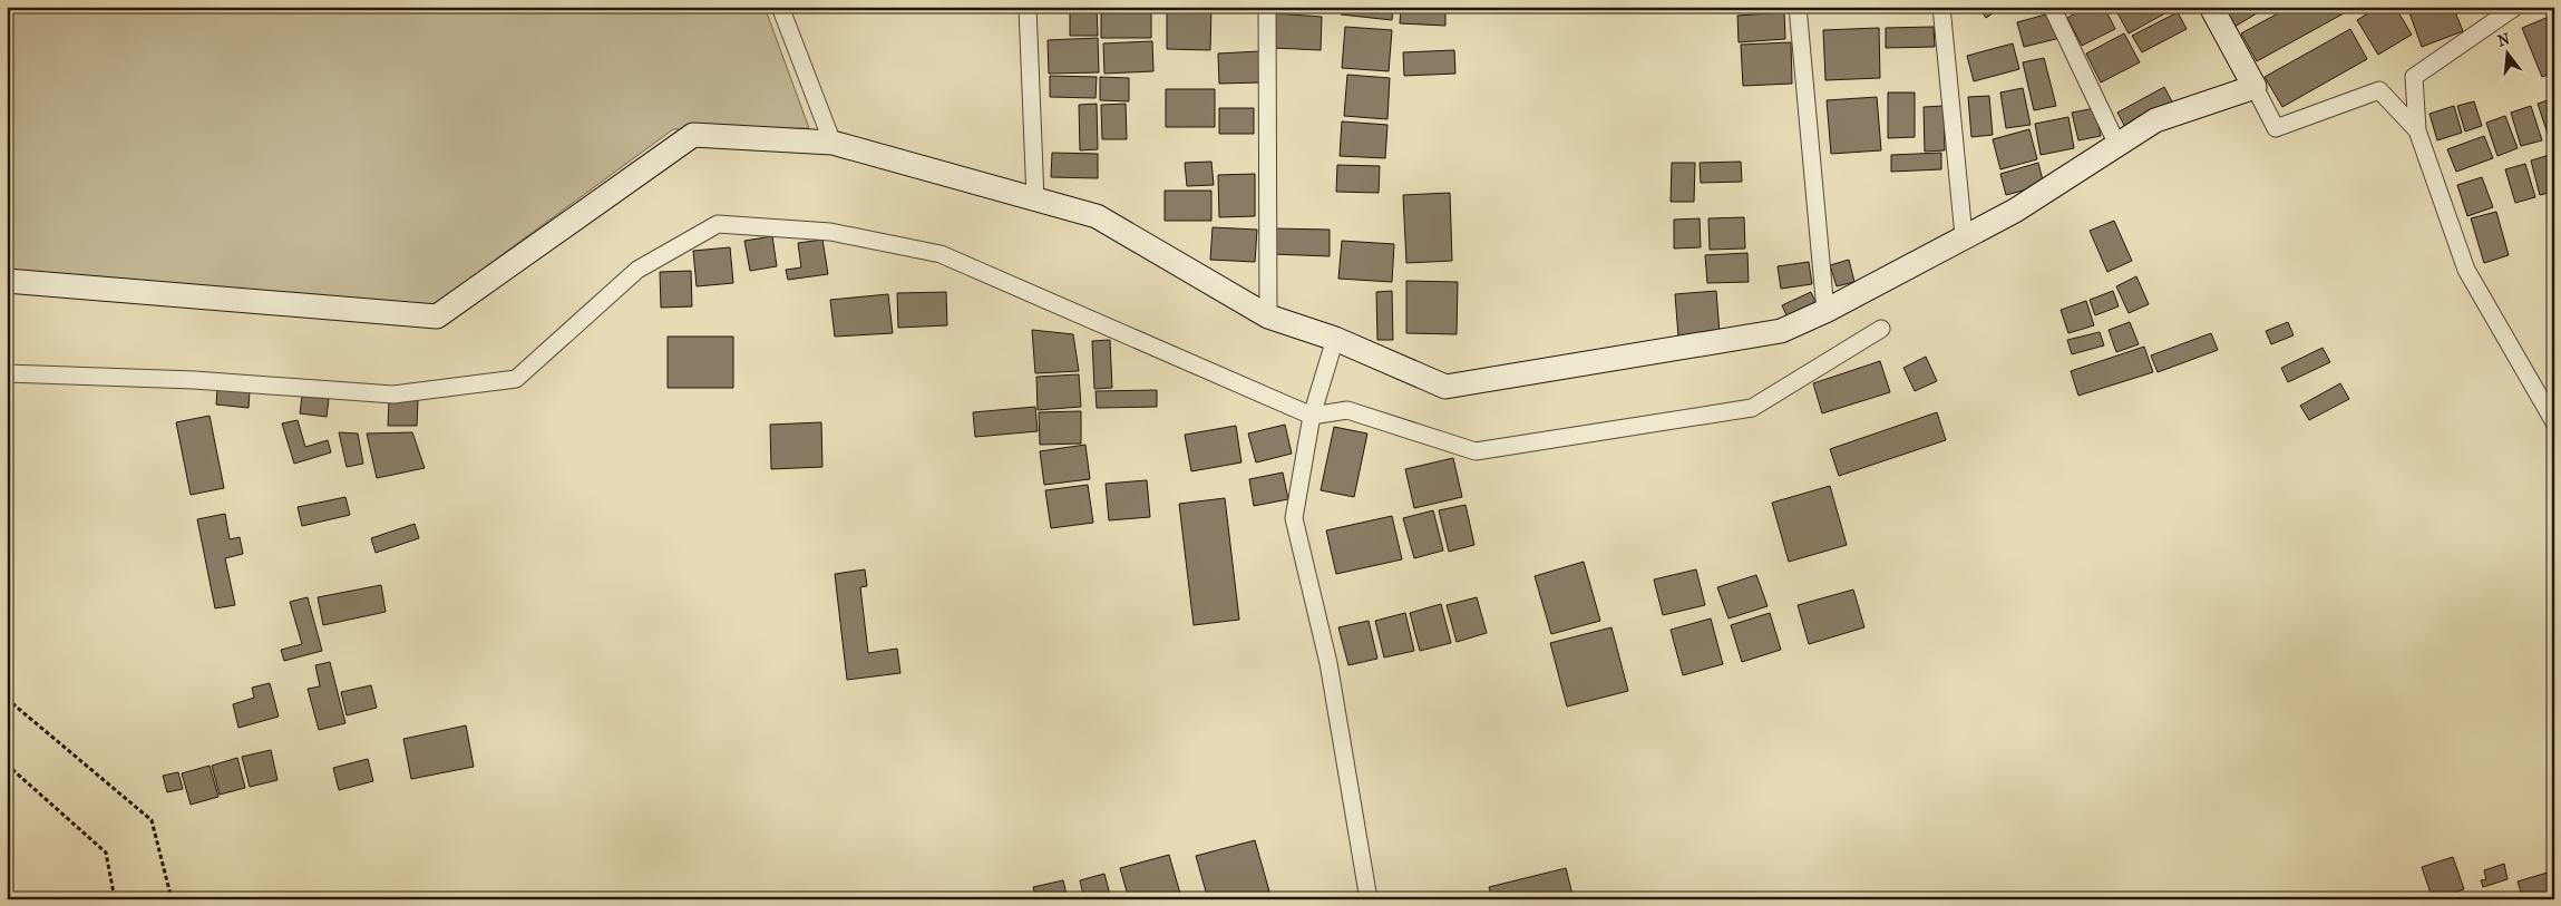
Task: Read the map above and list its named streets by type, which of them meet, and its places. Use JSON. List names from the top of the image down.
{
  "north": "top"
}
